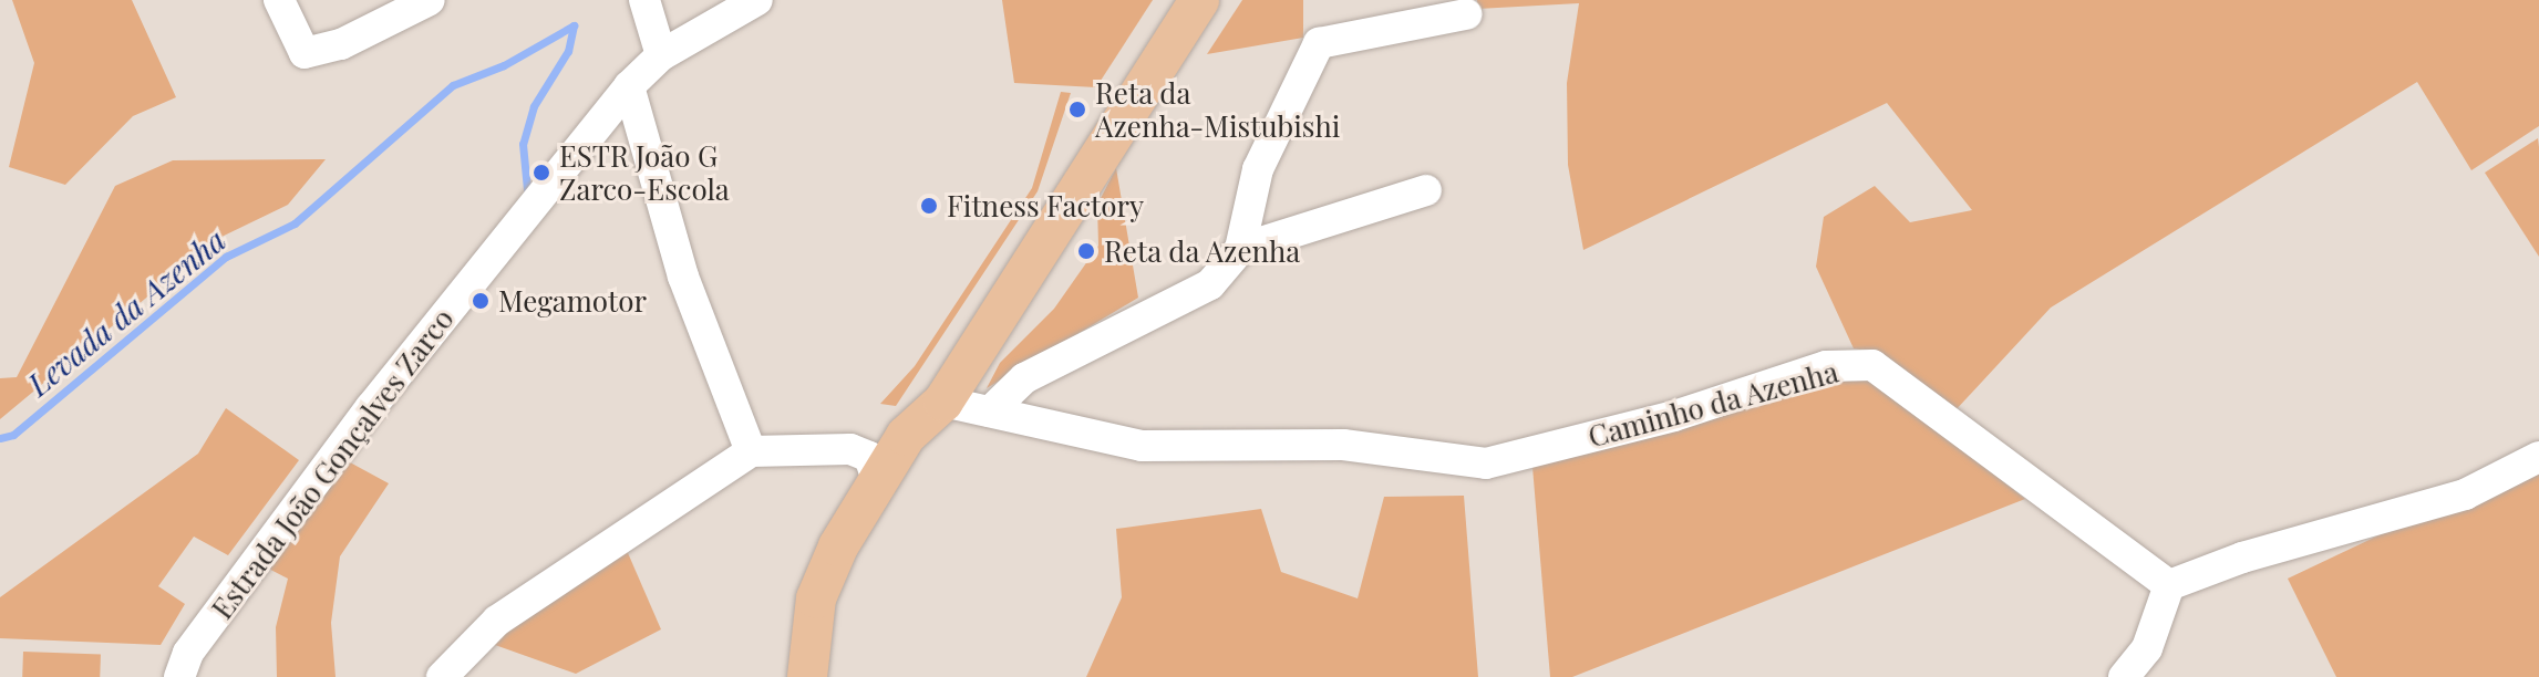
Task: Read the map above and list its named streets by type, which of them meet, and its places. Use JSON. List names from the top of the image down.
{
  "streets": {
    "street": ["Caminho da Azenha", "Estrada João Gonçalves Zarco"]
  },
  "water": ["Levada da Azenha"],
  "places": [
    "Reta da Azenha-Mistubishi",
    "ESTR João G Zarco-Escola",
    "Fitness Factory",
    "Reta da Azenha",
    "Megamotor"
  ]
}
